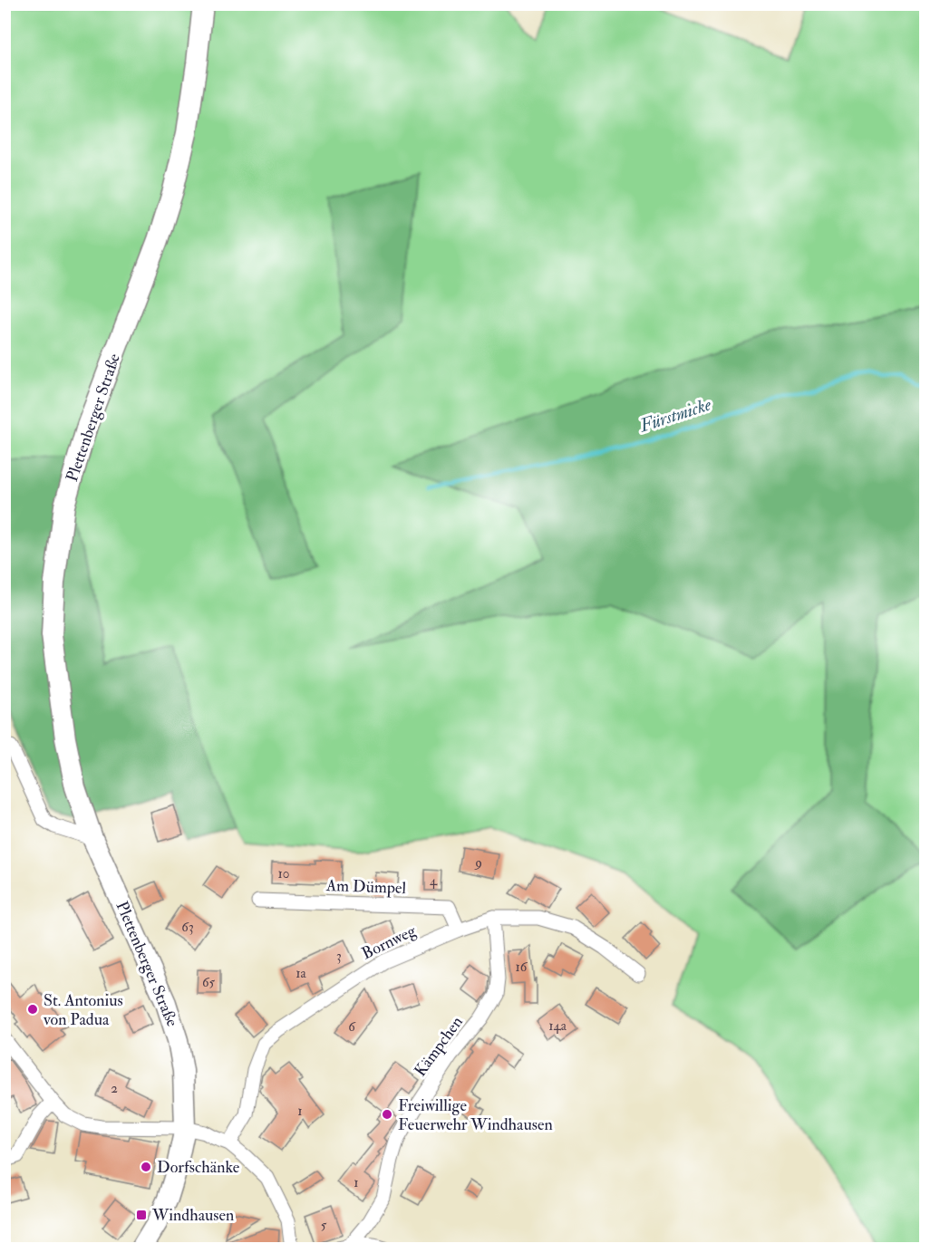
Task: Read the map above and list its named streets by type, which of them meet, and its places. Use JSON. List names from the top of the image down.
{
  "streets": {
    "main road": ["Plettenberger Straße"],
    "street": ["Am Dümpel", "Bornweg", "Kämpchen"]
  },
  "crossings": [
    ["Am Dümpel", "Bornweg"],
    ["Bornweg", "Kämpchen"]
  ],
  "water": ["Fürstmicke"],
  "places": {
    "other": ["St. Antonius von Padua", "Freiwillige Feuerwehr Windhausen", "Dorfschänke"],
    "transit": ["Windhausen"]
  },
  "house_numbers": [
    "9",
    "10",
    "4",
    "63",
    "3",
    "16",
    "1a",
    "65",
    "14a",
    "6",
    "2",
    "1",
    "1",
    "5"
  ]
}
